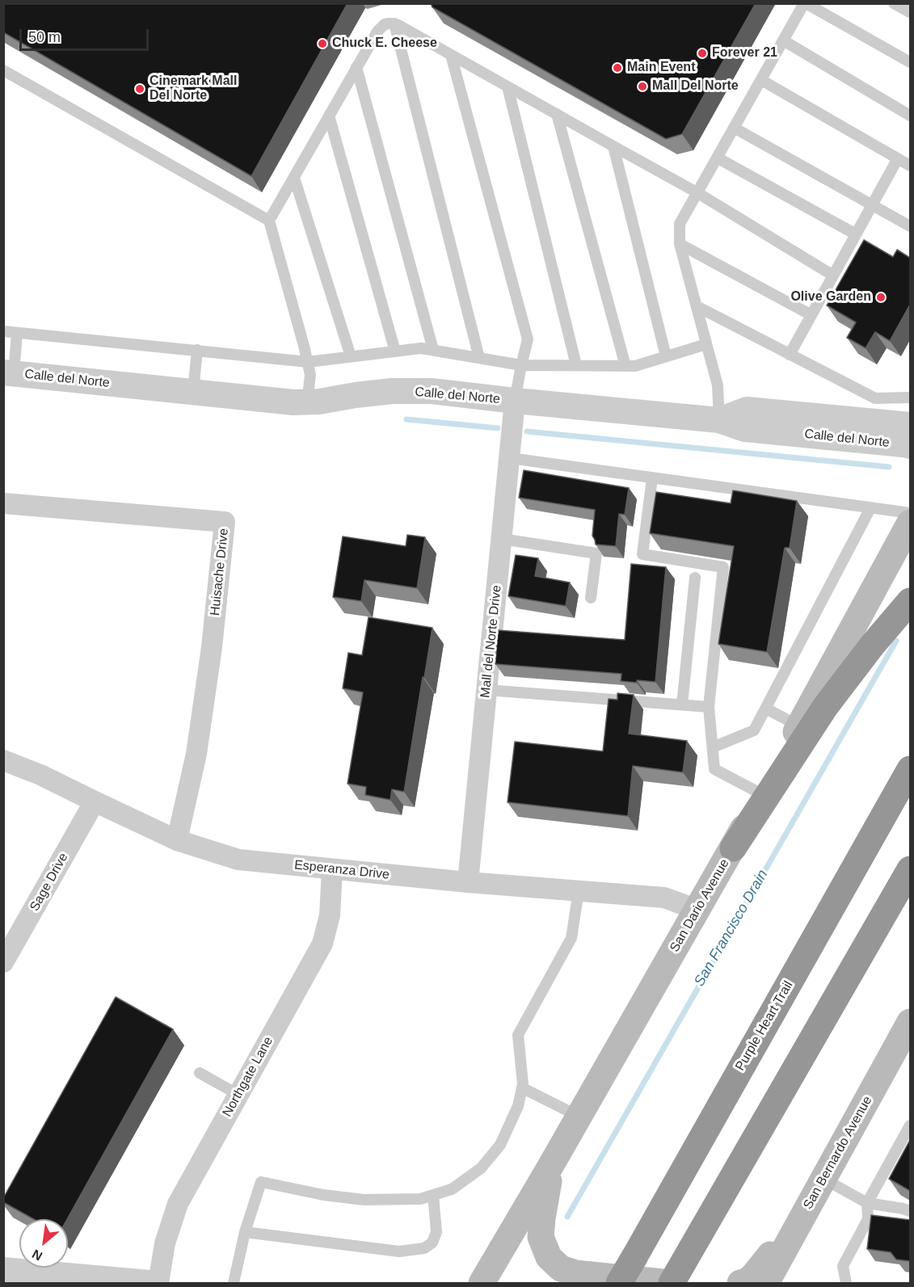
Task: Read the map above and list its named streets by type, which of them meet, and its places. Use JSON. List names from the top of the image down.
{
  "streets": {
    "highway": ["Purple Heart Trail"],
    "main road": ["San Dario Avenue", "San Bernardo Avenue"],
    "street": [
      "Calle del Norte",
      "Huisache Drive",
      "Mall del Norte Drive",
      "Esperanza Drive",
      "Sage Drive",
      "Northgate Lane"
    ]
  },
  "crossings": [
    ["Calle del Norte", "Mall del Norte Drive"],
    ["Huisache Drive", "Esperanza Drive"],
    ["Mall del Norte Drive", "Esperanza Drive"],
    ["Esperanza Drive", "Sage Drive"],
    ["Esperanza Drive", "San Dario Avenue"],
    ["Esperanza Drive", "Northgate Lane"]
  ],
  "water": ["San Francisco Drain"],
  "places": [
    "Chuck E. Cheese",
    "Forever 21",
    "Main Event",
    "Mall Del Norte",
    "Cinemark Mall Del Norte",
    "Olive Garden"
  ],
  "scale_bar": "50 m",
  "north": "bottom left"
}
